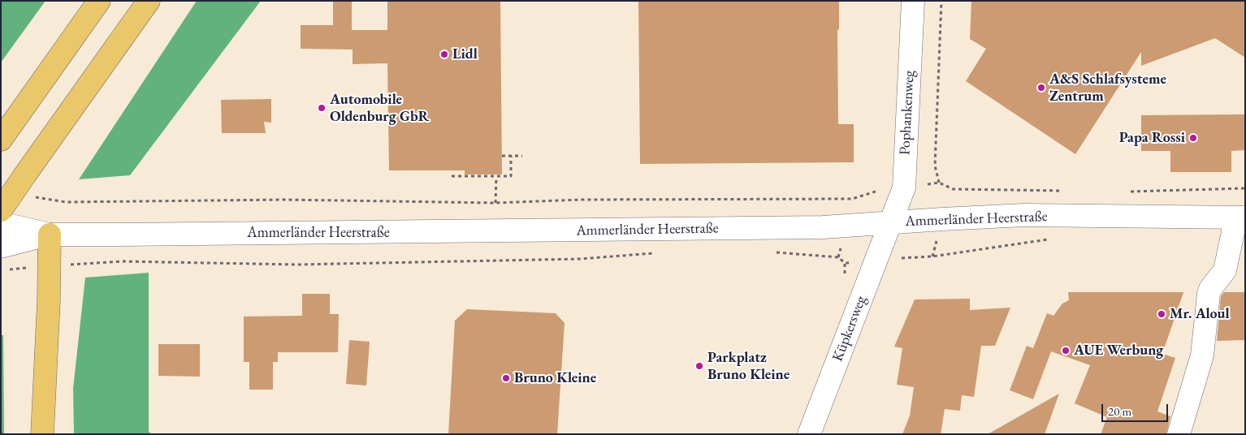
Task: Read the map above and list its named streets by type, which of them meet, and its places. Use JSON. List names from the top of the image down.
{
  "streets": {
    "street": ["Pophankenweg", "Ammerländer Heerstraße", "Küpkersweg"]
  },
  "crossings": [
    ["Pophankenweg", "Ammerländer Heerstraße"],
    ["Pophankenweg", "Küpkersweg"],
    ["Ammerländer Heerstraße", "Küpkersweg"]
  ],
  "places": [
    "Lidl",
    "A&S Schlafsysteme Zentrum",
    "Automobile Oldenburg GbR",
    "Papa Rossi",
    "Mr. Aloul",
    "AUE Werbung",
    "Parkplatz Bruno Kleine",
    "Bruno Kleine"
  ],
  "scale_bar": "20 m"
}
